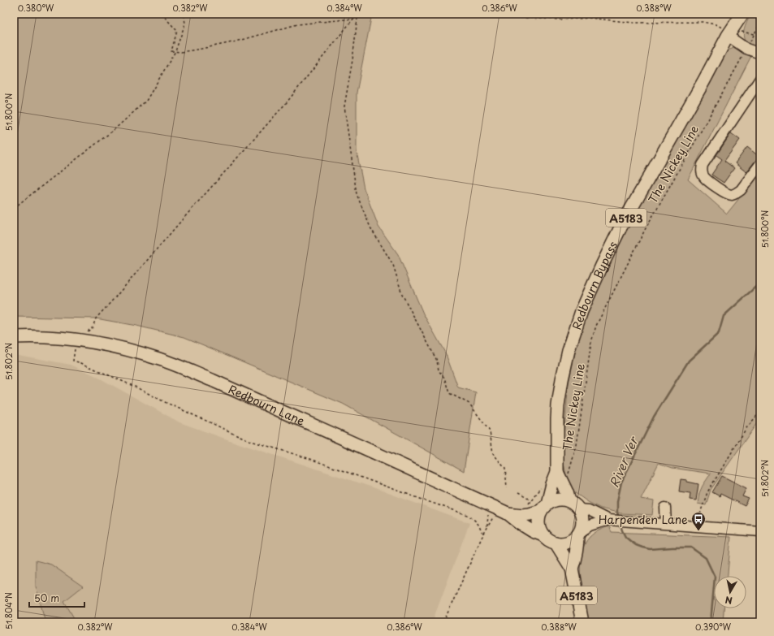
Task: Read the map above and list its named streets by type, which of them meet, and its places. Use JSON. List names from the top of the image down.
{
  "streets": {
    "main road": ["A5183", "Redbourn Bypass", "Redbourn Lane"],
    "path": ["The Nickey Line"]
  },
  "crossings": [
    ["The Nickey Line", "Redbourn Bypass"],
    ["A5183", "Redbourn Bypass"],
    ["A5183", "Redbourn Lane"],
    ["Redbourn Bypass", "Redbourn Lane"]
  ],
  "water": ["River Ver"],
  "places": {
    "bus stop": ["Harpenden Lane"]
  },
  "scale_bar": "50 m",
  "north": "bottom",
  "coordinates": [
    "0.380°W",
    "0.382°W",
    "0.384°W",
    "0.386°W",
    "0.388°W",
    "51.800°N",
    "51.802°N",
    "51.804°N",
    "0.390°W"
  ]
}
